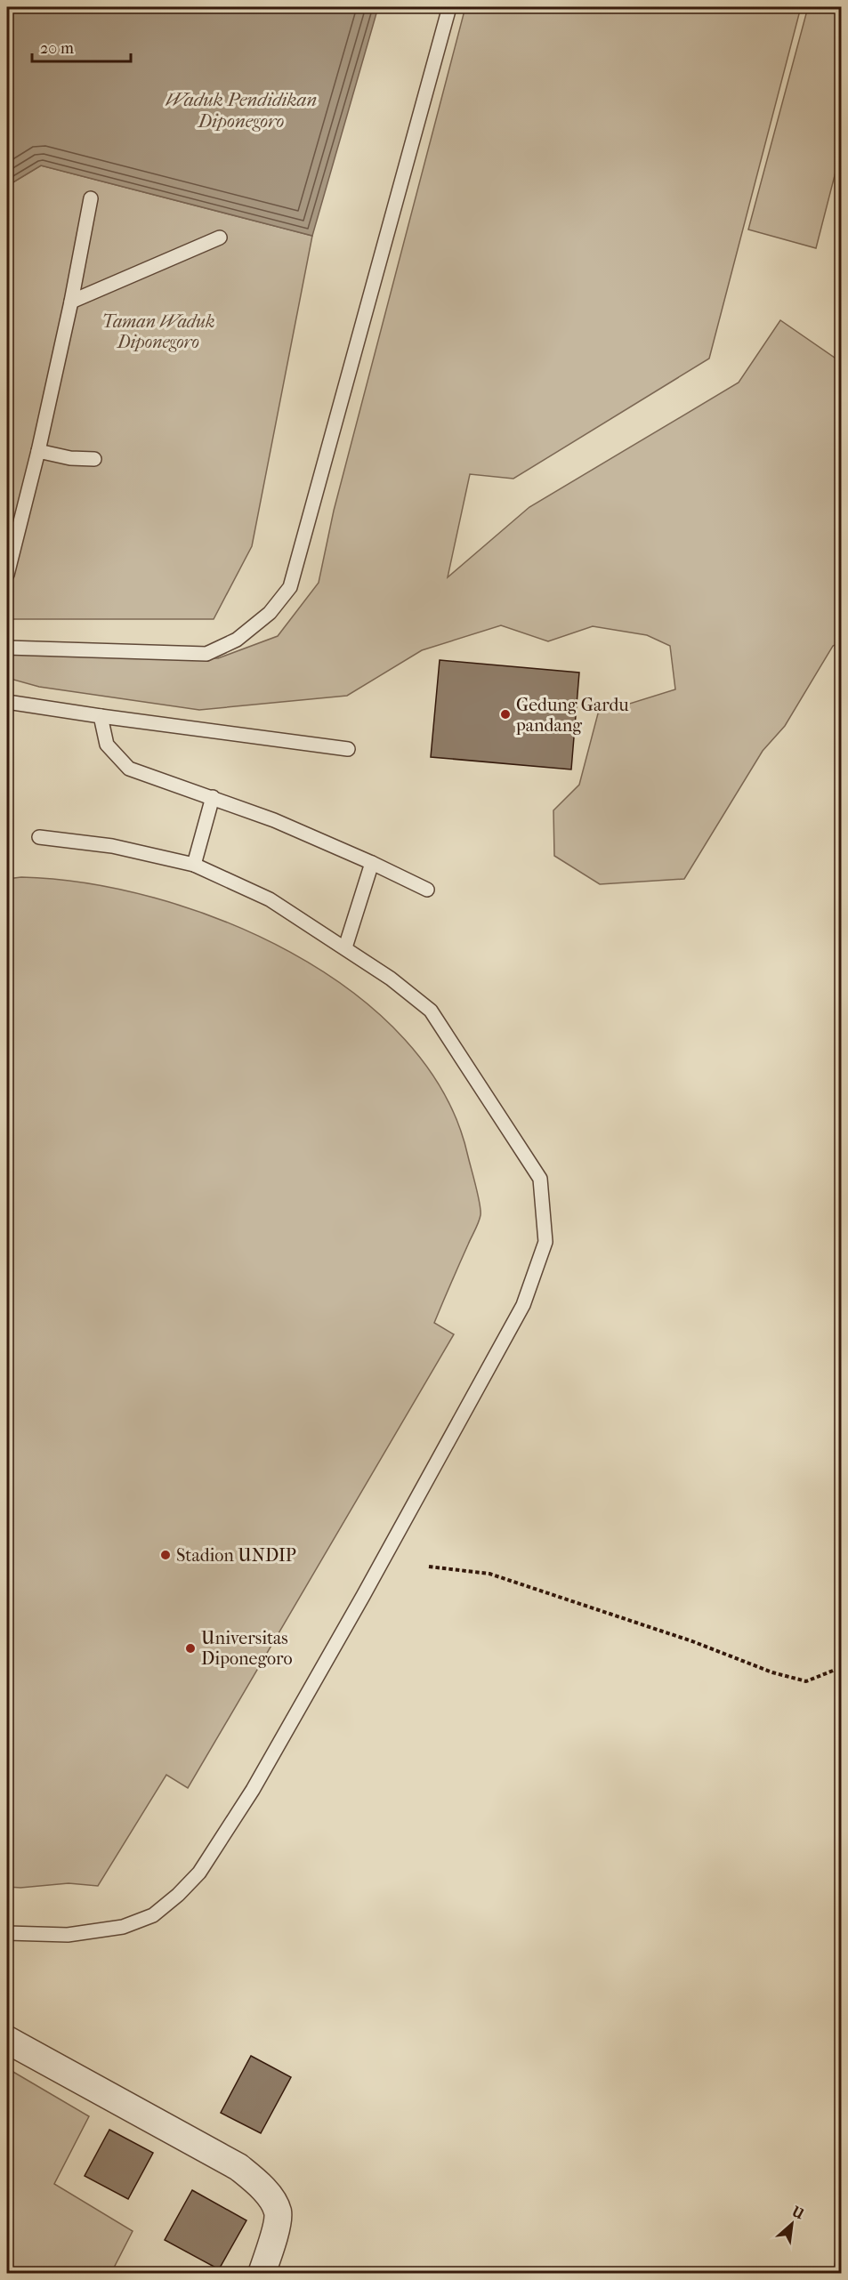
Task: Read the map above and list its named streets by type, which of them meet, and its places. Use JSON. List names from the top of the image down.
{
  "water": ["Waduk Pendidikan Diponegoro"],
  "parks": ["Taman Waduk Diponegoro"],
  "places": ["Gedung Gardu pandang", "Stadion UNDIP", "Universitas Diponegoro"],
  "scale_bar": "20 m",
  "north": "top right"
}
